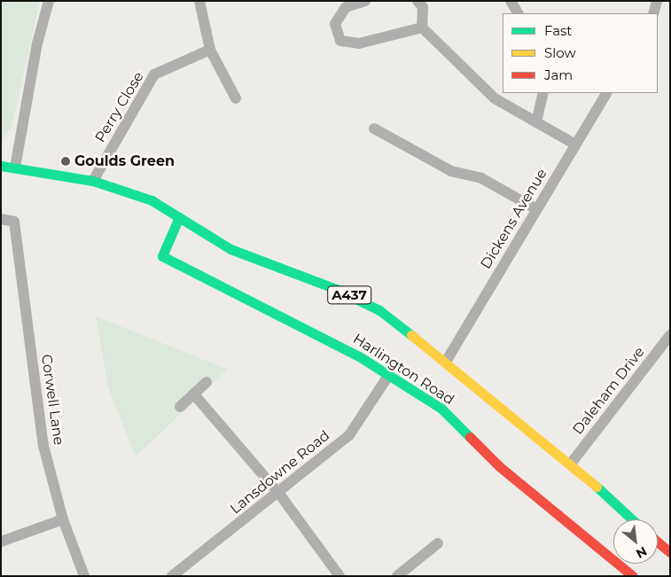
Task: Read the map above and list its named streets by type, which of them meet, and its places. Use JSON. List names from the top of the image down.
{
  "streets": {
    "main road": ["A437", "Harlington Road"],
    "street": [
      "Perry Close",
      "Dickens Avenue",
      "Daleham Drive",
      "Corwell Lane",
      "Lansdowne Road"
    ]
  },
  "crossings": [
    ["Perry Close", "Harlington Road"],
    ["Dickens Avenue", "Harlington Road"],
    ["Harlington Road", "Daleham Drive"],
    ["Harlington Road", "Lansdowne Road"]
  ],
  "places": ["Goulds Green"],
  "legend": ["Fast", "Slow", "Jam"],
  "north": "bottom right"
}
